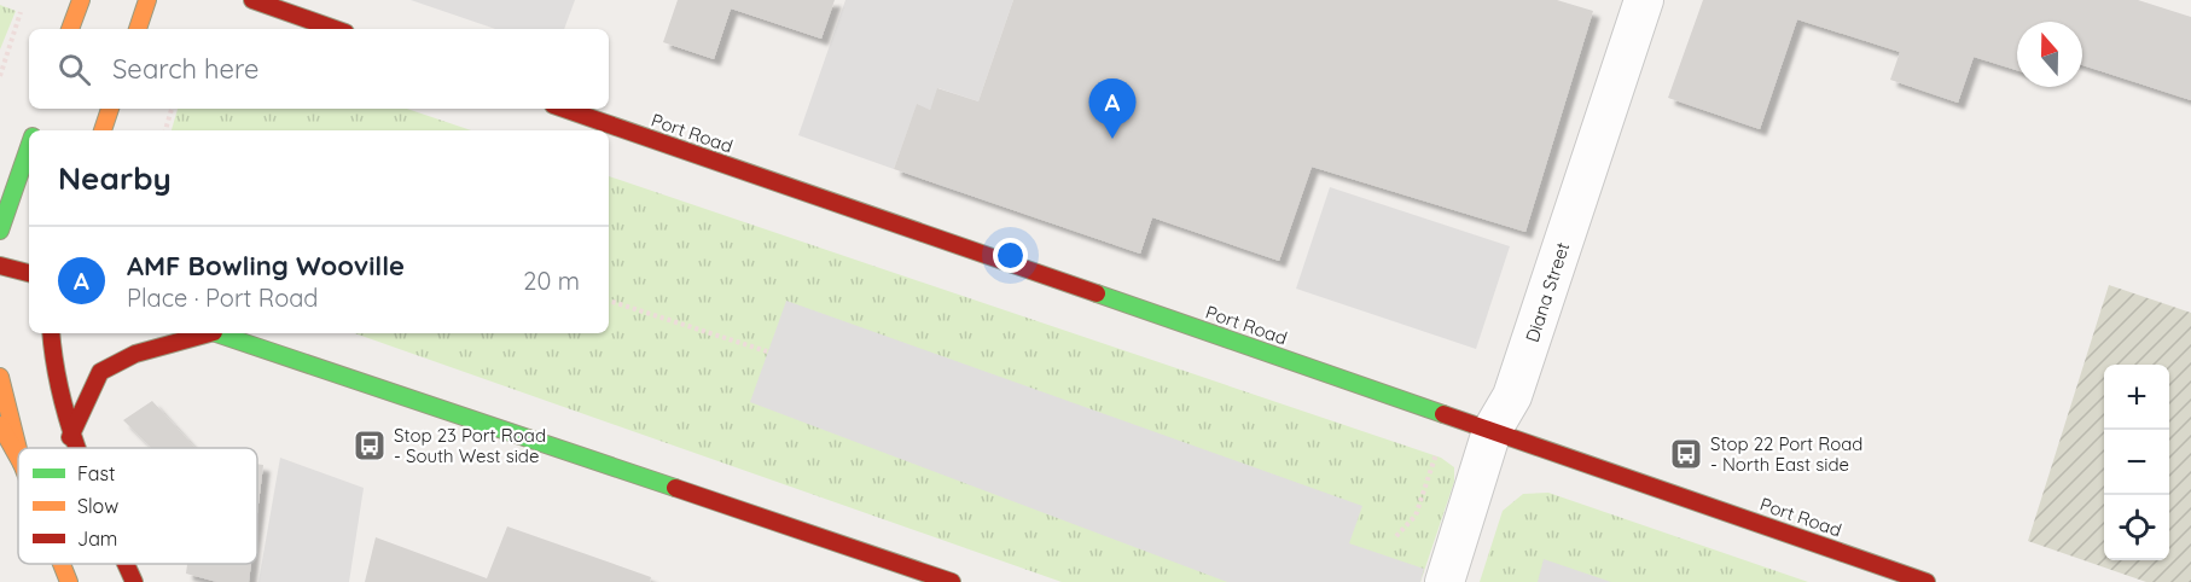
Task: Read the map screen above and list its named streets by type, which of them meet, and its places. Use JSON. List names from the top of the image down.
{
  "streets": {
    "main road": ["Port Road"],
    "street": ["Diana Street"]
  },
  "crossings": [
    ["Port Road", "Diana Street"]
  ],
  "places": {
    "bus stop": ["Stop 23 Port Road - South West side", "Stop 22 Port Road - North East side"]
  },
  "legend": ["Fast", "Slow", "Jam"],
  "north": "top",
  "page": {
    "search": "Search here",
    "pins": "A",
    "heading": "Nearby",
    "list": [
      {
        "mark": "A",
        "name": "AMF Bowling Wooville",
        "note": "Place · Port Road",
        "value": "20 m"
      }
    ],
    "map_buttons": ["+", "−"]
  }
}
